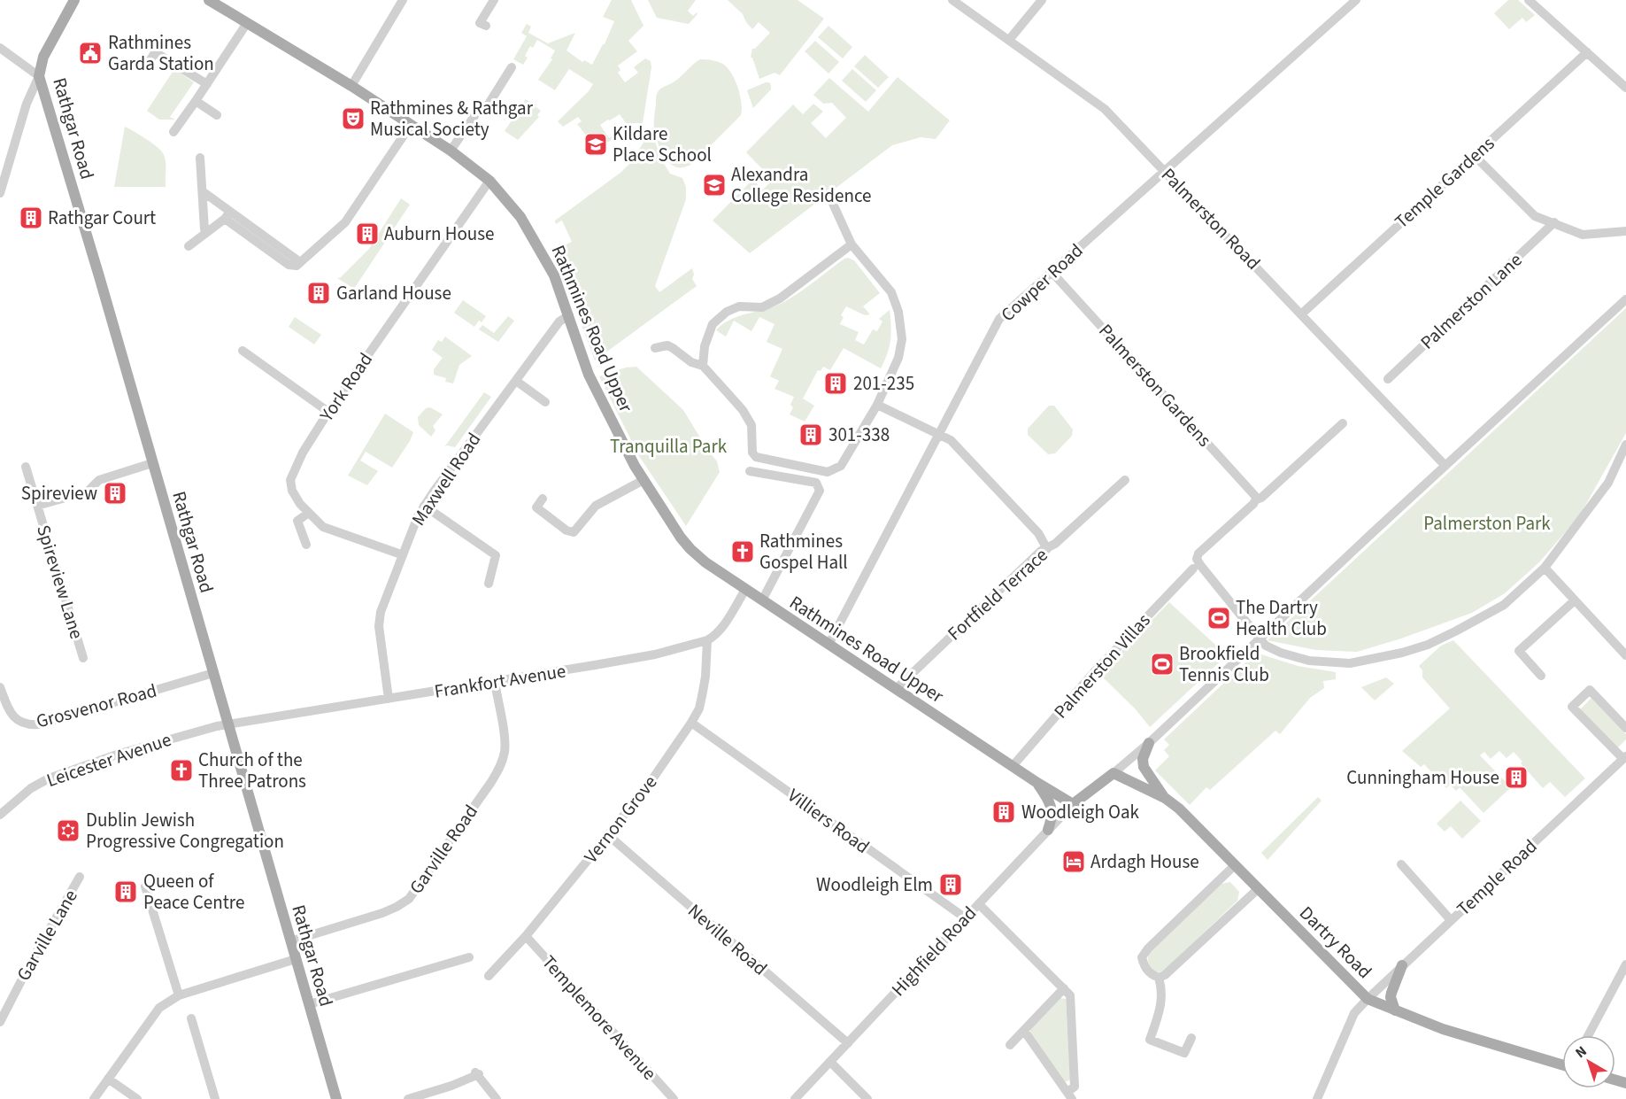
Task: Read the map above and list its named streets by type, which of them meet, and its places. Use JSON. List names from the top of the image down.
{
  "streets": {
    "main road": ["Rathgar Road", "Rathmines Road Upper", "Dartry Road"],
    "street": [
      "Temple Gardens",
      "Palmerston Road",
      "Cowper Road",
      "Palmerston Lane",
      "Palmerston Gardens",
      "York Road",
      "Maxwell Road",
      "Spireview Lane",
      "Fortfield Terrace",
      "Palmerston Villas",
      "Frankfort Avenue",
      "Grosvenor Road",
      "Leicester Avenue",
      "Vernon Grove",
      "Villiers Road",
      "Garville Road",
      "Temple Road",
      "Garville Lane",
      "Neville Road",
      "Highfield Road",
      "Templemore Avenue"
    ]
  },
  "crossings": [
    ["Rathgar Road", "Spireview Lane"],
    ["Rathgar Road", "Frankfort Avenue"],
    ["Rathgar Road", "Grosvenor Road"],
    ["Rathgar Road", "Leicester Avenue"],
    ["Rathgar Road", "Garville Road"],
    ["Temple Gardens", "Palmerston Road"],
    ["Palmerston Road", "Cowper Road"],
    ["Cowper Road", "Rathmines Road Upper"],
    ["Cowper Road", "Palmerston Gardens"],
    ["Rathmines Road Upper", "York Road"],
    ["Rathmines Road Upper", "Maxwell Road"],
    ["Rathmines Road Upper", "Fortfield Terrace"],
    ["Rathmines Road Upper", "Palmerston Villas"],
    ["Rathmines Road Upper", "Highfield Road"],
    ["York Road", "Maxwell Road"],
    ["Maxwell Road", "Frankfort Avenue"],
    ["Frankfort Avenue", "Leicester Avenue"],
    ["Frankfort Avenue", "Vernon Grove"],
    ["Frankfort Avenue", "Garville Road"],
    ["Vernon Grove", "Villiers Road"],
    ["Vernon Grove", "Neville Road"],
    ["Vernon Grove", "Templemore Avenue"],
    ["Villiers Road", "Highfield Road"],
    ["Temple Road", "Dartry Road"],
    ["Neville Road", "Highfield Road"]
  ],
  "parks": ["Tranquilla Park", "Palmerston Park"],
  "places": {
    "public building": ["Rathmines Garda Station"],
    "theatre": ["Rathmines & Rathgar Musical Society"],
    "school or university": ["Kildare Place School", "Alexandra College Residence"],
    "building": [
      "Rathgar Court",
      "Auburn House",
      "Garland House",
      "201-235",
      "301-338",
      "Spireview",
      "Cunningham House",
      "Woodleigh Oak",
      "Woodleigh Elm",
      "Queen of Peace Centre"
    ],
    "church": ["Rathmines Gospel Hall", "Church of the Three Patrons"],
    "sports": ["The Dartry Health Club", "Brookfield Tennis Club"],
    "synagogue": ["Dublin Jewish Progressive Congregation"],
    "hotel": ["Ardagh House"]
  },
  "north": "top left"
}
